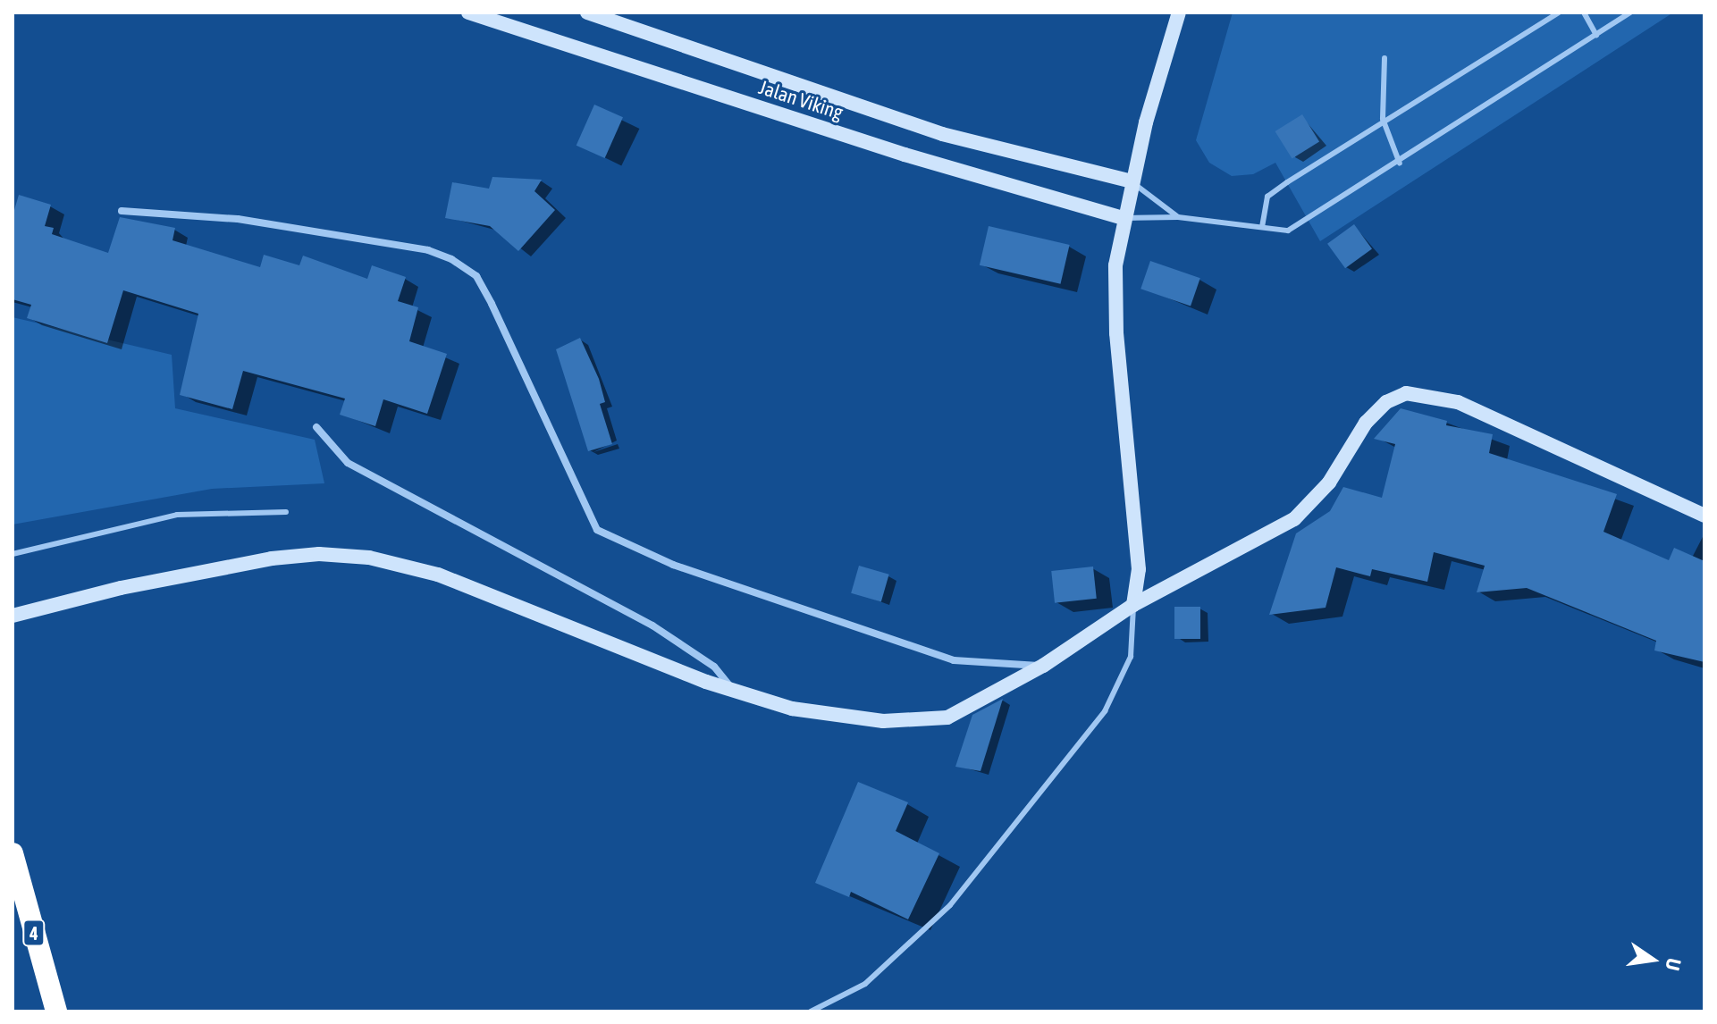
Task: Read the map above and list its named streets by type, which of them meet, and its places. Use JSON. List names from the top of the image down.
{
  "streets": {
    "highway": ["4"],
    "street": ["Jalan Viking"]
  },
  "north": "right"
}
